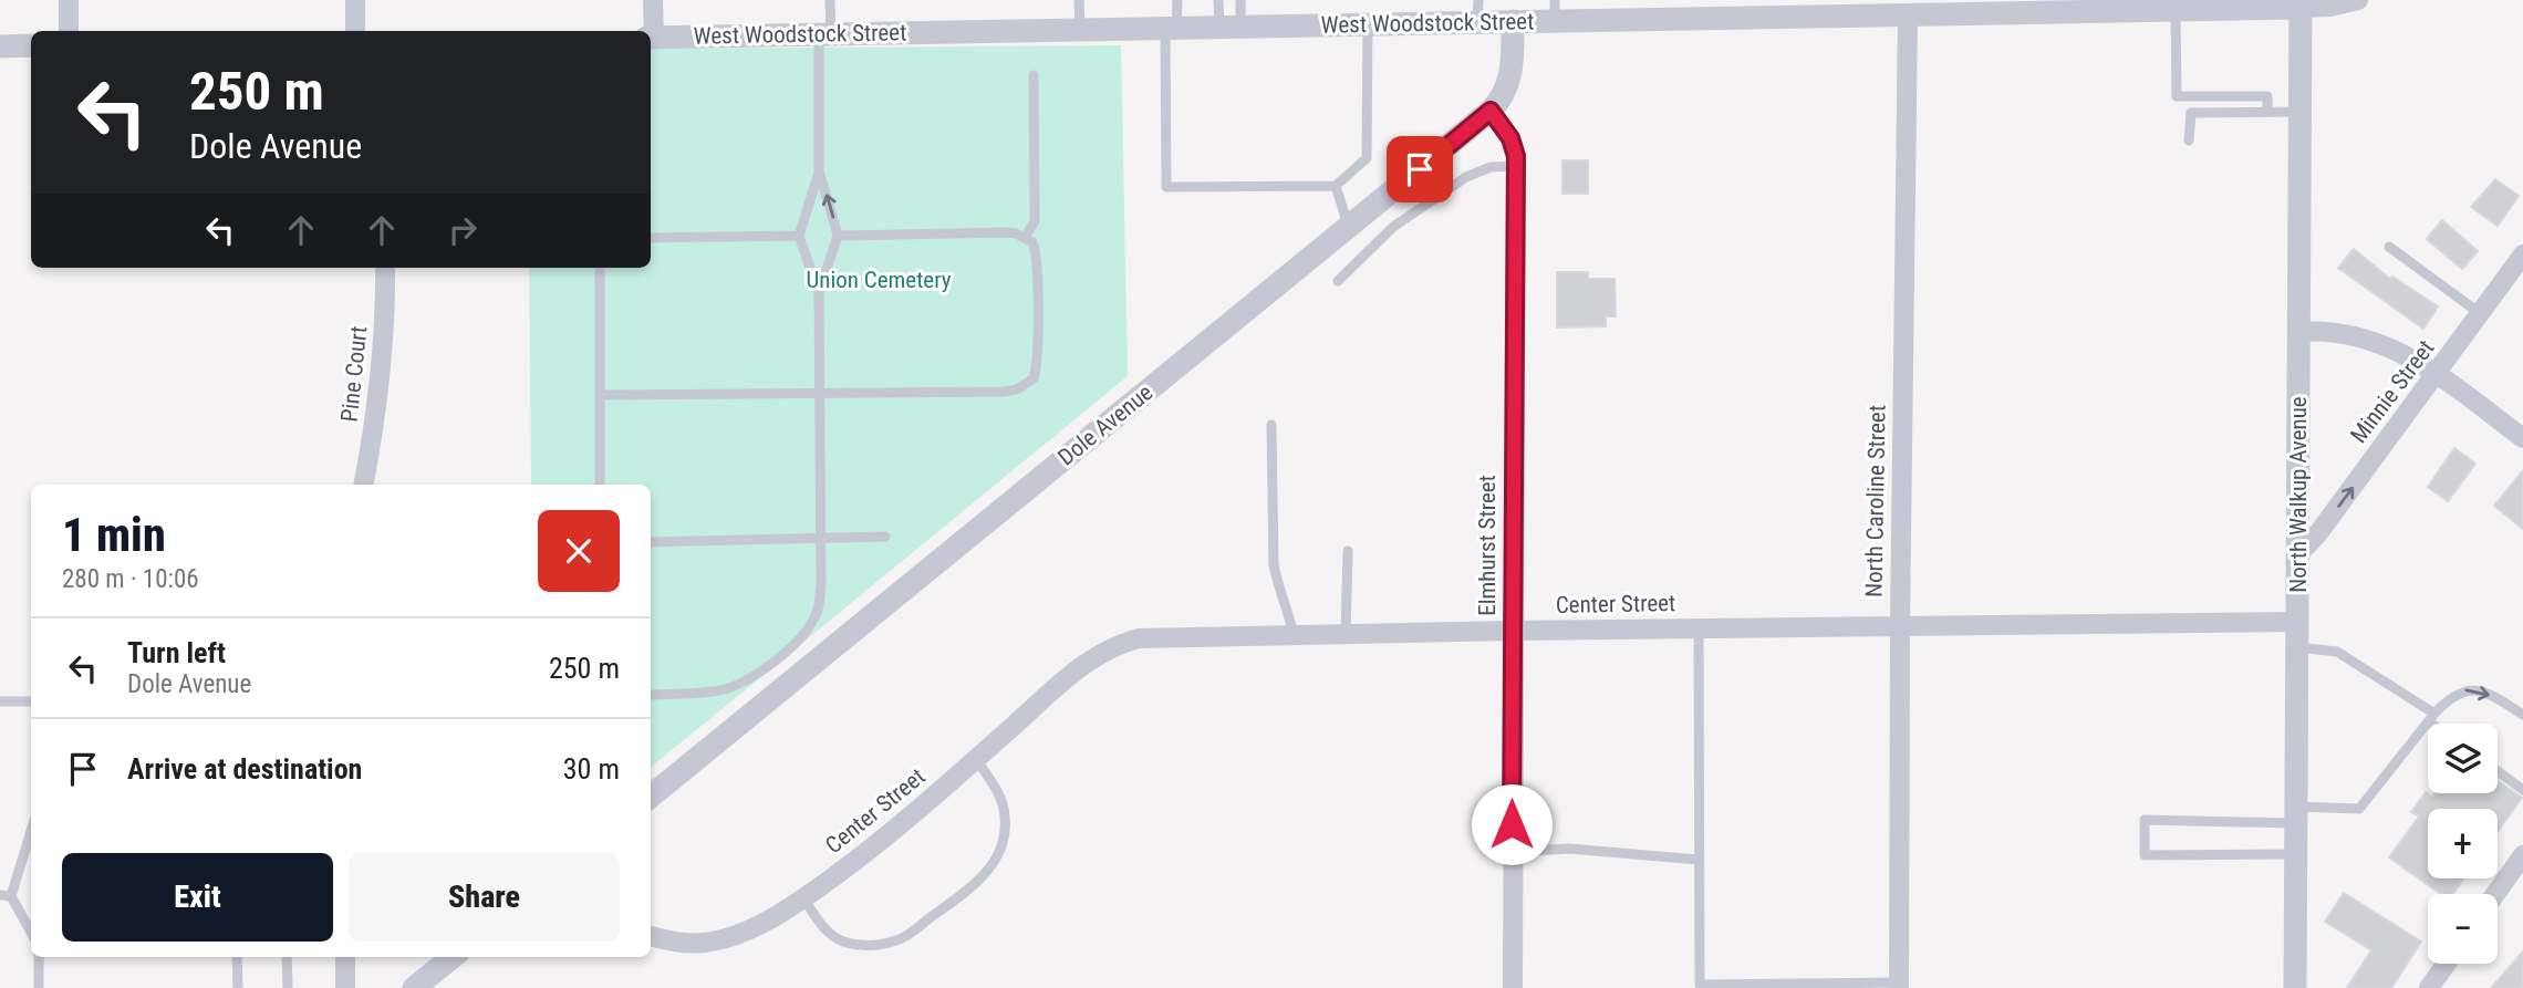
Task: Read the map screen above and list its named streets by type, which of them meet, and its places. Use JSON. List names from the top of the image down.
{
  "streets": {
    "street": [
      "West Woodstock Street",
      "Pine Court",
      "Minnie Street",
      "Dole Avenue",
      "North Walkup Avenue",
      "North Caroline Street",
      "Elmhurst Street",
      "Center Street"
    ]
  },
  "crossings": [
    ["West Woodstock Street", "Dole Avenue"],
    ["West Woodstock Street", "North Walkup Avenue"],
    ["West Woodstock Street", "North Caroline Street"],
    ["Minnie Street", "North Walkup Avenue"],
    ["Dole Avenue", "Elmhurst Street"],
    ["North Walkup Avenue", "Center Street"],
    ["North Caroline Street", "Center Street"],
    ["Elmhurst Street", "Center Street"]
  ],
  "one_way": ["Minnie Street"],
  "parks": ["Union Cemetery"],
  "page": {
    "turn": ["250 m", "Dole Avenue"],
    "heading": ["1 min", "280 m · 10:06"],
    "list": [
      {
        "name": "Turn left",
        "note": "Dole Avenue",
        "value": "250 m"
      },
      {
        "name": "Arrive at destination",
        "value": "30 m"
      }
    ],
    "map_buttons": ["+", "−"],
    "buttons": ["Exit", "Share"]
  }
}
